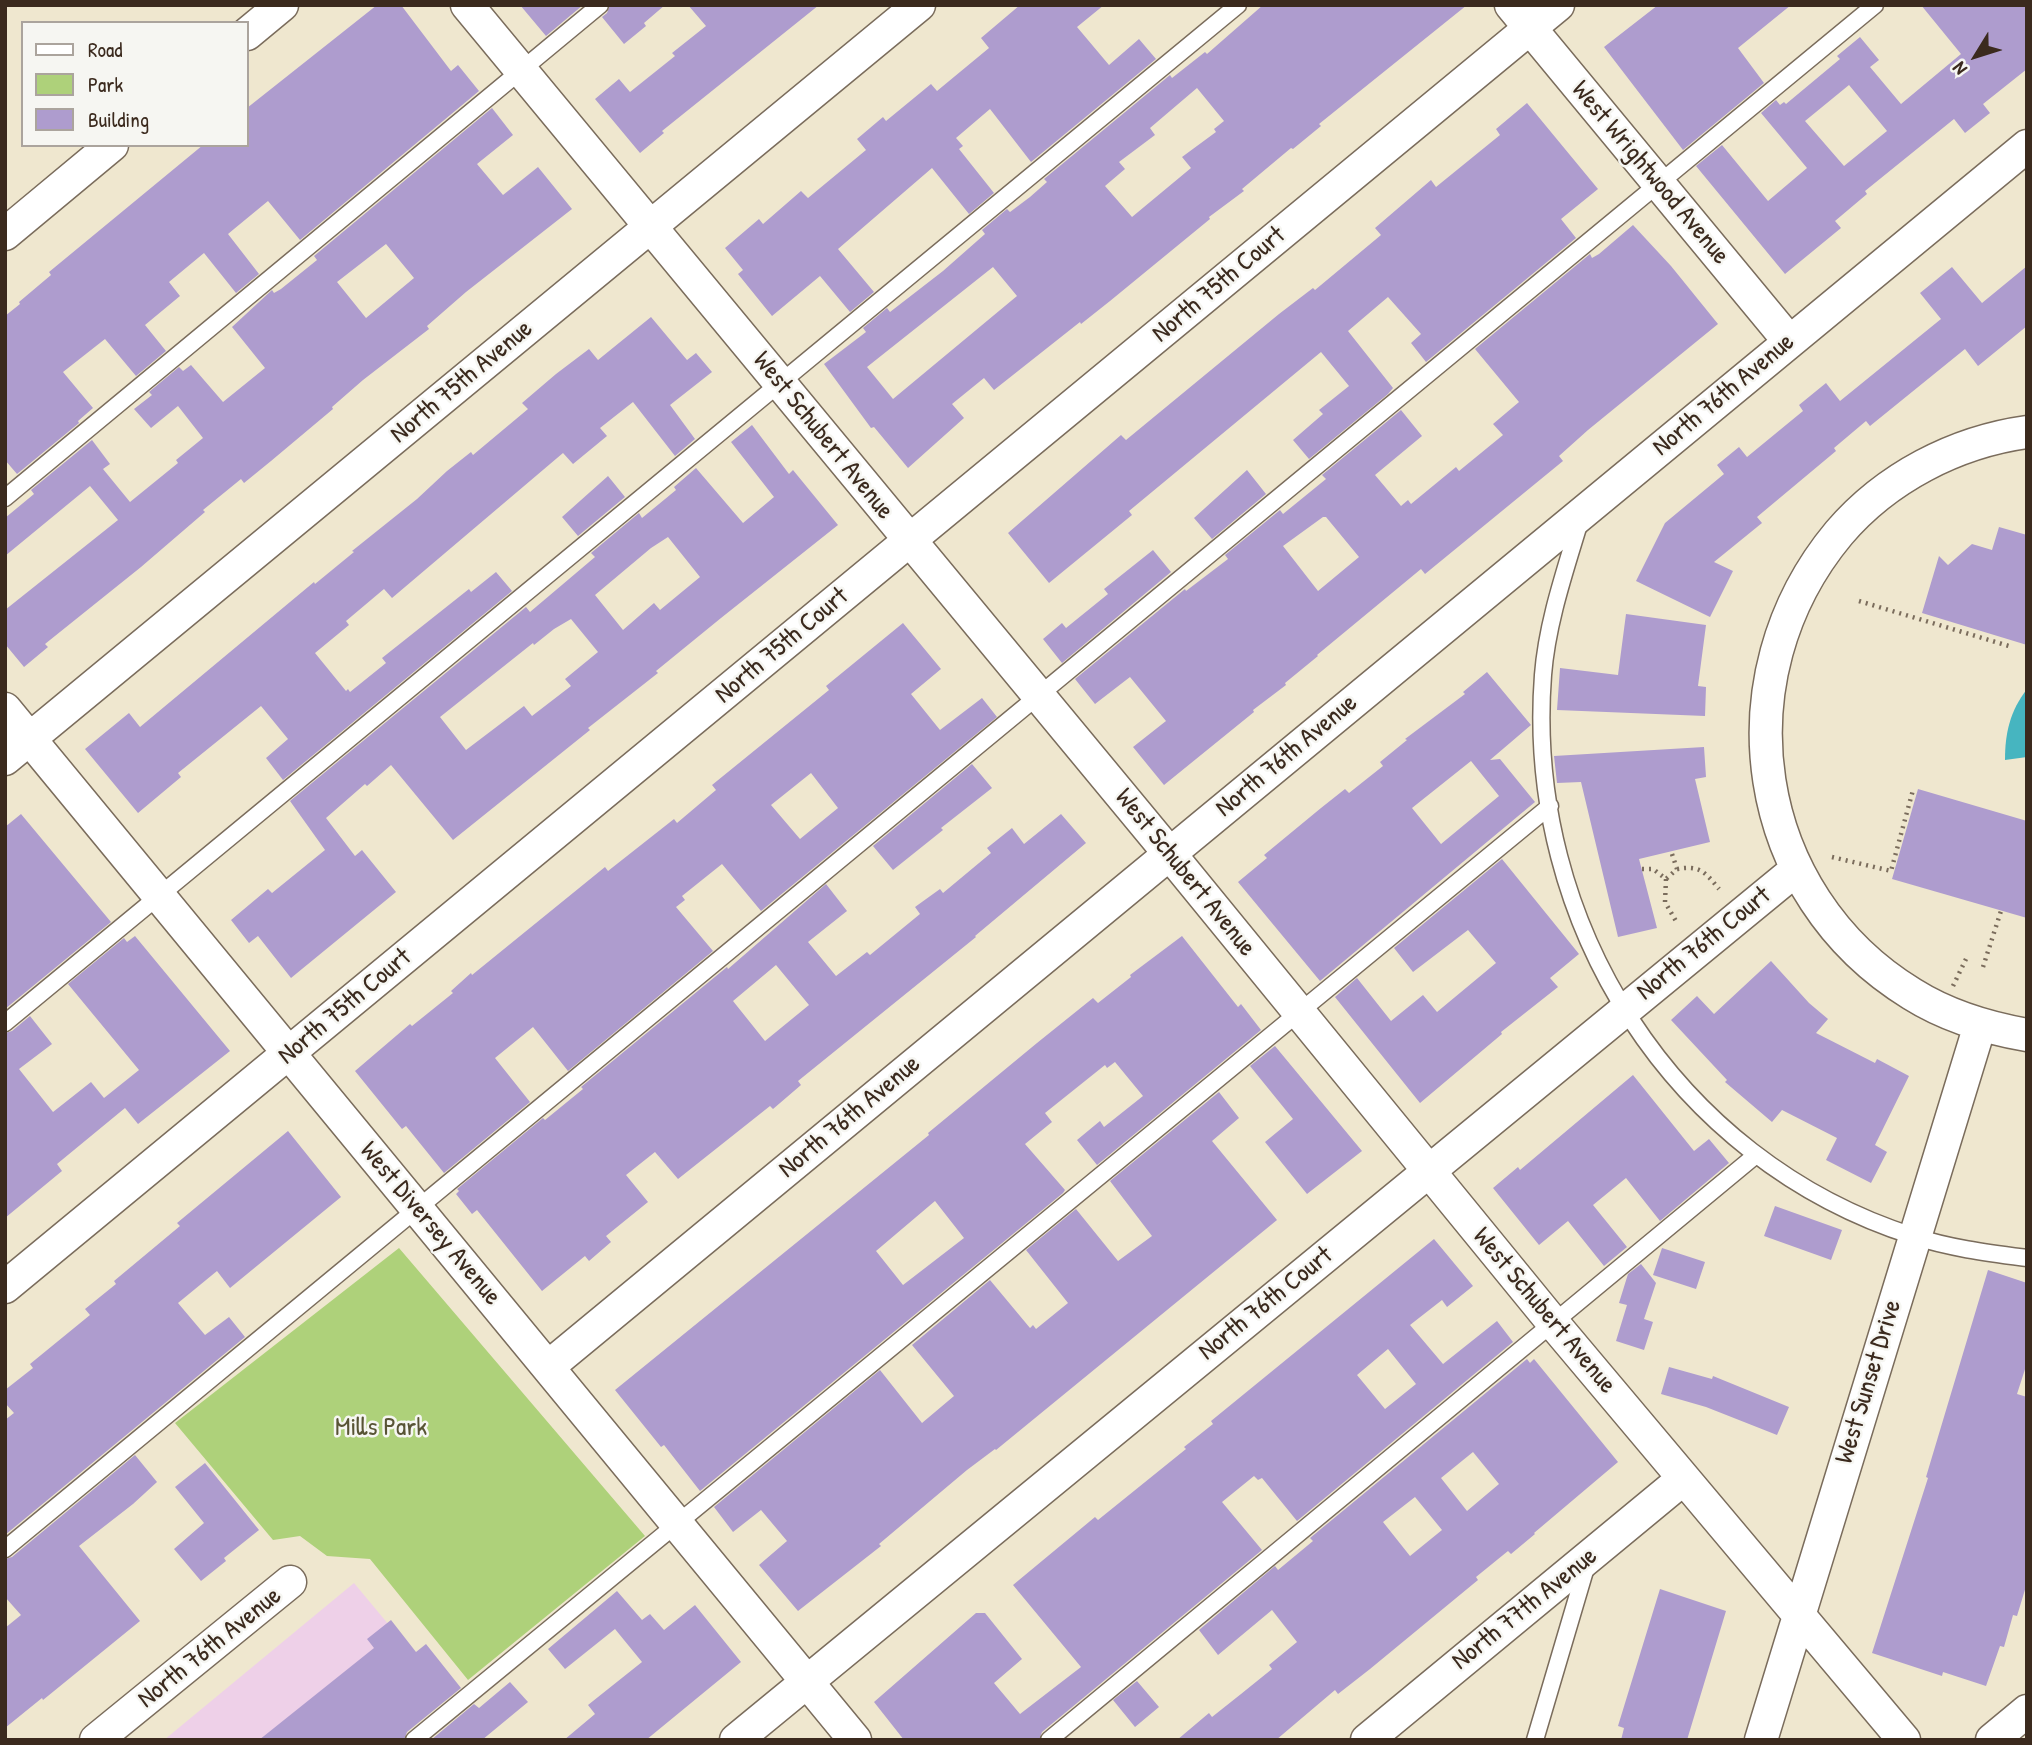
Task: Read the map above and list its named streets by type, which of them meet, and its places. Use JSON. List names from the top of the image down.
{
  "streets": {
    "street": [
      "West Wrightwood Avenue",
      "North 75th Court",
      "North 75th Avenue",
      "North 76th Avenue",
      "West Schubert Avenue",
      "North 76th Court",
      "West Diversey Avenue",
      "West Sunset Drive",
      "North 77th Avenue"
    ]
  },
  "crossings": [
    ["West Wrightwood Avenue", "North 75th Court"],
    ["West Wrightwood Avenue", "North 76th Avenue"],
    ["North 75th Court", "West Schubert Avenue"],
    ["North 75th Court", "West Diversey Avenue"],
    ["North 75th Avenue", "West Schubert Avenue"],
    ["North 75th Avenue", "West Diversey Avenue"],
    ["North 76th Avenue", "West Schubert Avenue"],
    ["North 76th Avenue", "West Diversey Avenue"],
    ["West Schubert Avenue", "North 76th Court"],
    ["West Schubert Avenue", "West Sunset Drive"],
    ["West Schubert Avenue", "North 77th Avenue"],
    ["North 76th Court", "West Diversey Avenue"]
  ],
  "parks": ["Mills Park"],
  "legend": ["Road", "Park", "Building"],
  "north": "bottom left"
}
